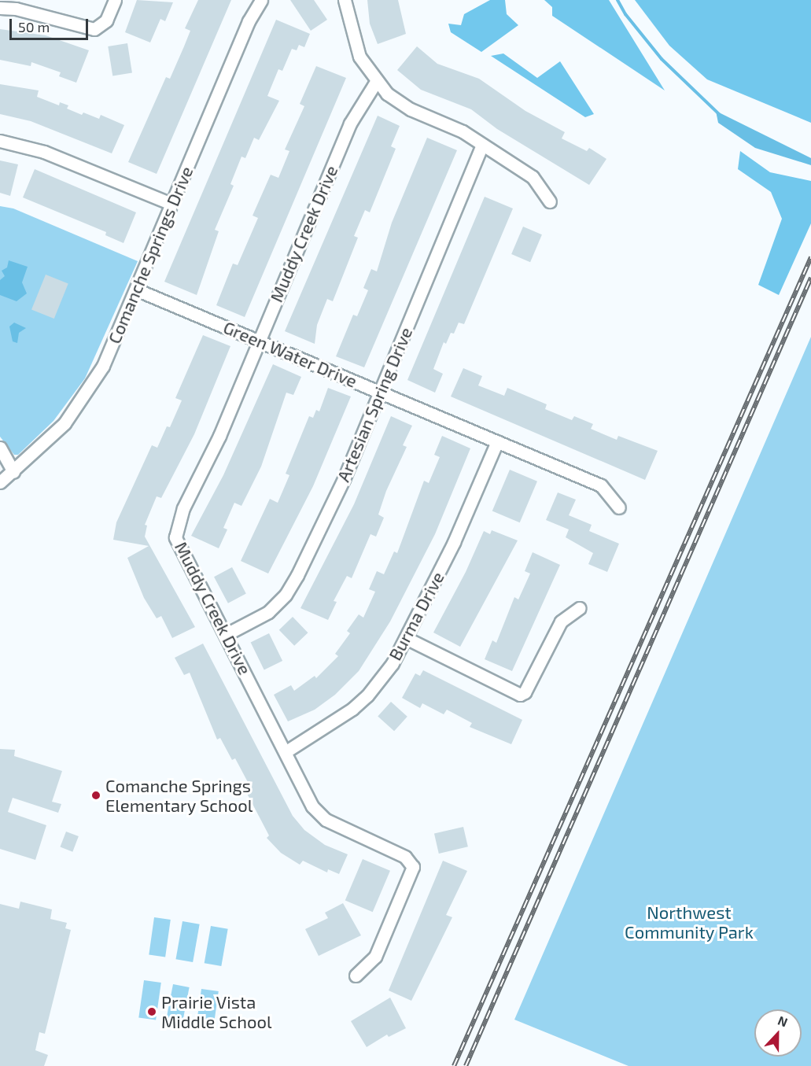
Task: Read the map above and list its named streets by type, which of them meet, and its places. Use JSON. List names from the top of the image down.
{
  "streets": {
    "street": [
      "Muddy Creek Drive",
      "Comanche Springs Drive",
      "Green Water Drive",
      "Artesian Spring Drive",
      "Burma Drive"
    ]
  },
  "crossings": [
    ["Muddy Creek Drive", "Green Water Drive"],
    ["Muddy Creek Drive", "Artesian Spring Drive"],
    ["Muddy Creek Drive", "Burma Drive"],
    ["Comanche Springs Drive", "Green Water Drive"],
    ["Green Water Drive", "Artesian Spring Drive"],
    ["Green Water Drive", "Burma Drive"]
  ],
  "parks": ["Northwest Community Park"],
  "places": ["Comanche Springs Elementary School", "Prairie Vista Middle School"],
  "scale_bar": "50 m",
  "north": "top"
}
